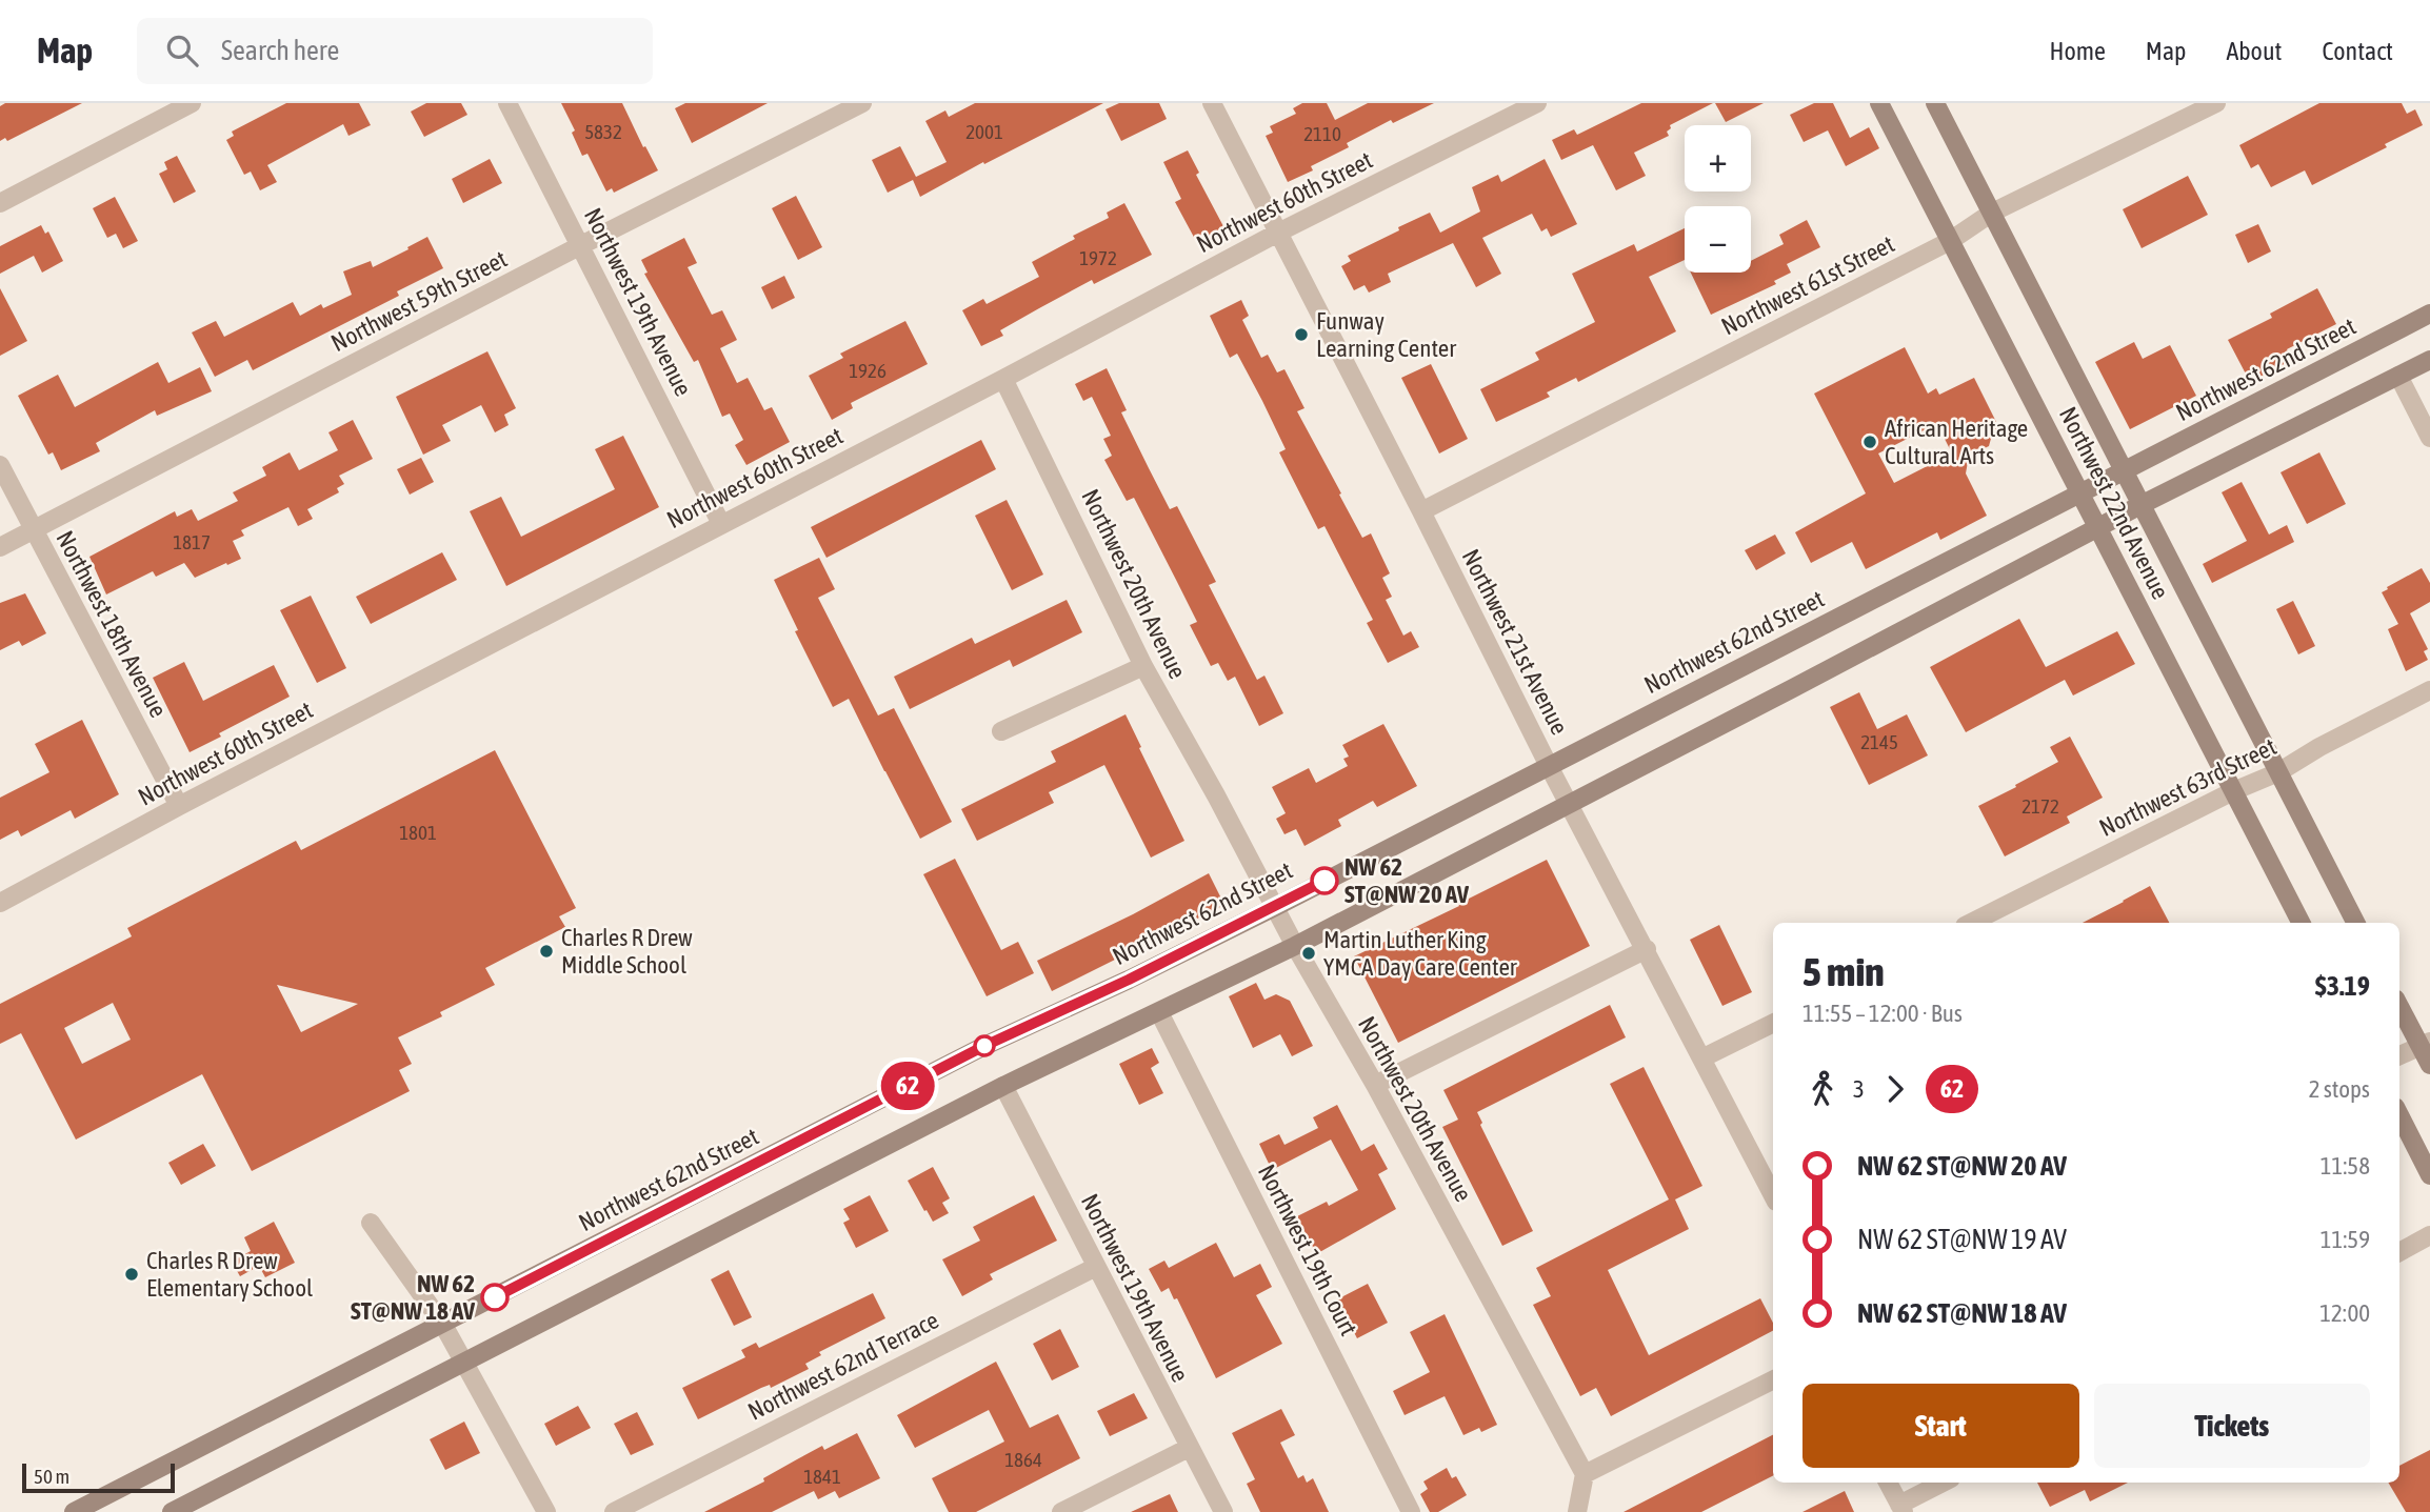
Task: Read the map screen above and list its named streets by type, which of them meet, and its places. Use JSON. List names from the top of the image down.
{
  "streets": {
    "main road": ["Northwest 62nd Street", "Northwest 22nd Avenue"],
    "street": [
      "Northwest 60th Street",
      "Northwest 61st Street",
      "Northwest 59th Street",
      "Northwest 19th Avenue",
      "Northwest 20th Avenue",
      "Northwest 18th Avenue",
      "Northwest 21st Avenue",
      "Northwest 63rd Street",
      "Northwest 19th Court",
      "Northwest 62nd Terrace"
    ]
  },
  "crossings": [
    ["Northwest 60th Street", "Northwest 19th Avenue"],
    ["Northwest 60th Street", "Northwest 20th Avenue"],
    ["Northwest 60th Street", "Northwest 18th Avenue"],
    ["Northwest 60th Street", "Northwest 21st Avenue"],
    ["Northwest 61st Street", "Northwest 22nd Avenue"],
    ["Northwest 61st Street", "Northwest 21st Avenue"],
    ["Northwest 59th Street", "Northwest 19th Avenue"],
    ["Northwest 59th Street", "Northwest 18th Avenue"],
    ["Northwest 19th Avenue", "Northwest 62nd Terrace"],
    ["Northwest 62nd Street", "Northwest 22nd Avenue"],
    ["Northwest 62nd Street", "Northwest 20th Avenue"],
    ["Northwest 62nd Street", "Northwest 21st Avenue"],
    ["Northwest 22nd Avenue", "Northwest 63rd Street"]
  ],
  "places": [
    "Funway Learning Center",
    "African Heritage Cultural Arts",
    "NW 62 ST@NW 20 AV",
    "Charles R Drew Middle School",
    "Martin Luther King YMCA Day Care Center",
    "Charles R Drew Elementary School",
    "NW 62 ST@NW 18 AV"
  ],
  "lines": ["bus line 62"],
  "house_numbers": [
    "5832",
    "2001",
    "2110",
    "1972",
    "1926",
    "1817",
    "2145",
    "2172",
    "1801",
    "1864",
    "1841"
  ],
  "scale_bar": "50 m",
  "page": {
    "header": "Map",
    "search": "Search here",
    "nav": [
      "Home",
      "Map",
      "About",
      "Contact"
    ],
    "on_map": "62",
    "map_buttons": ["+", "−"],
    "heading": ["5 min", "11:55 – 12:00 · Bus", "$3.19"],
    "legs": ["3", "62", "2 stops"],
    "list": [
      {
        "name": "NW 62 ST@NW 20 AV",
        "value": "11:58"
      },
      {
        "name": "NW 62 ST@NW 19 AV",
        "value": "11:59"
      },
      {
        "name": "NW 62 ST@NW 18 AV",
        "value": "12:00"
      }
    ],
    "buttons": ["Start", "Tickets"],
    "scale": "50 m"
  }
}
